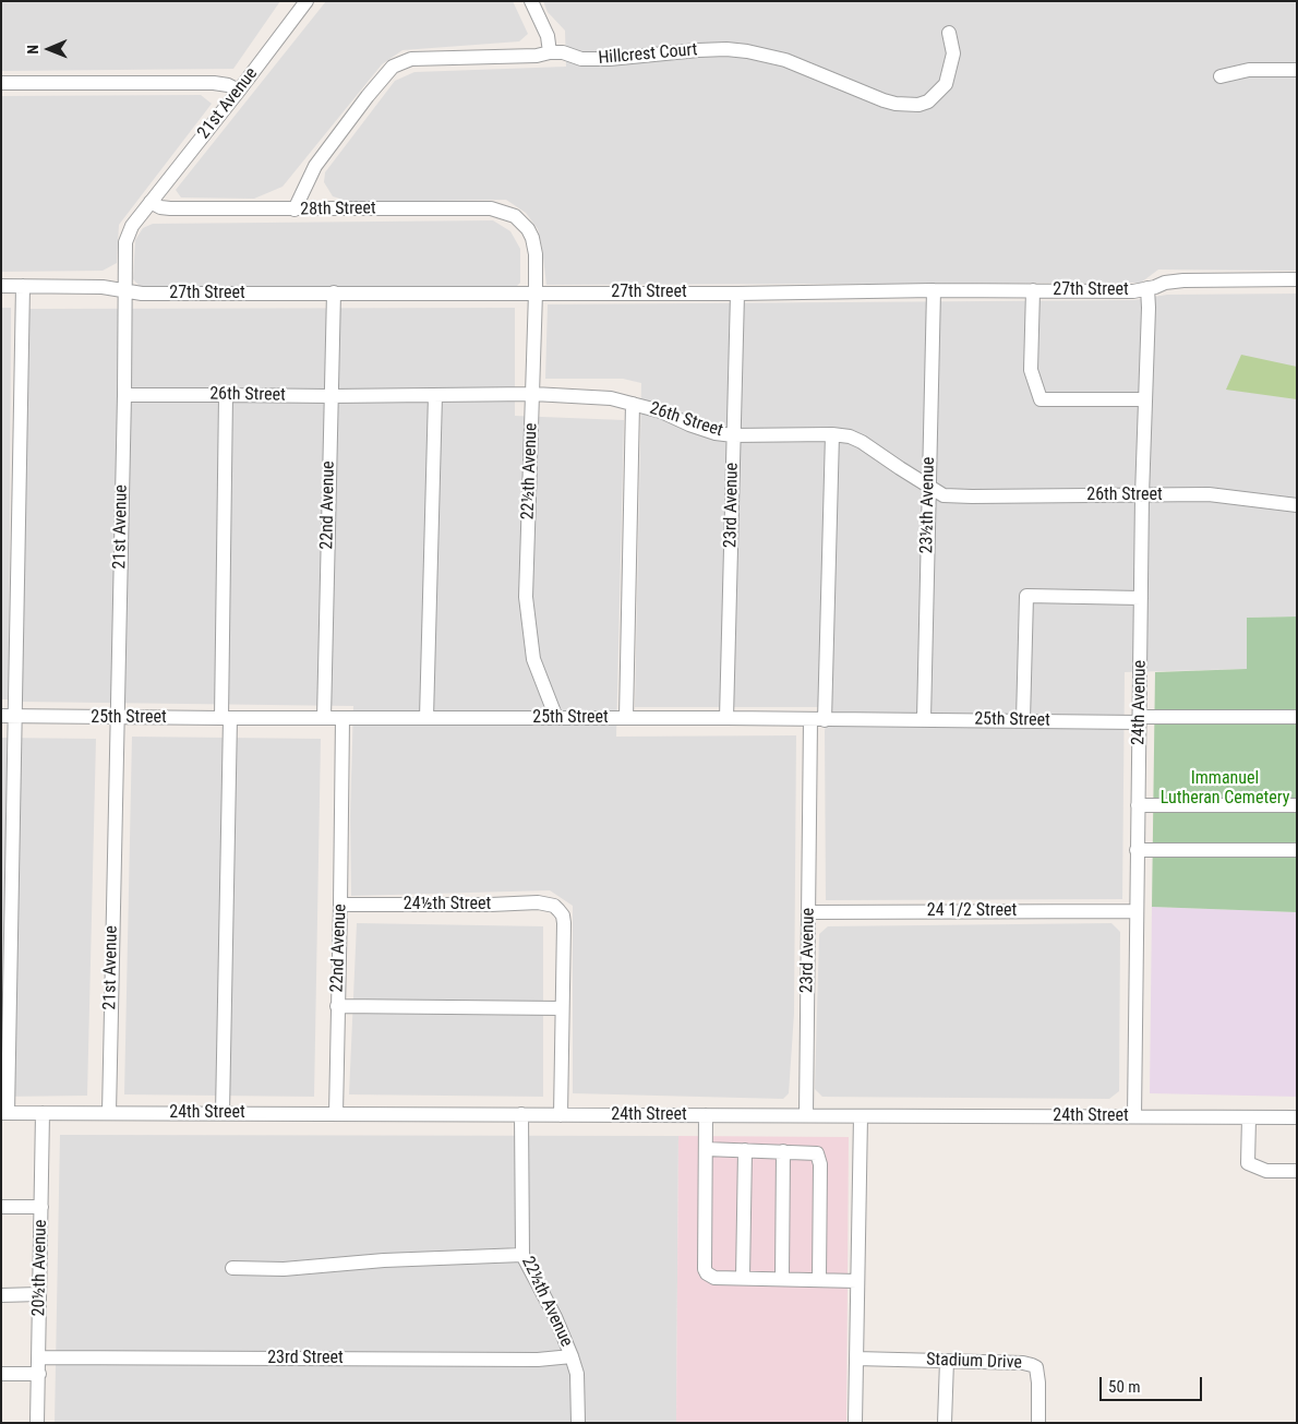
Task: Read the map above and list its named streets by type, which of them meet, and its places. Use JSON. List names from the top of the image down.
{
  "streets": {
    "street": [
      "Hillcrest Court",
      "21st Avenue",
      "28th Street",
      "27th Street",
      "26th Street",
      "22½th Avenue",
      "22nd Avenue",
      "23rd Avenue",
      "23½th Avenue",
      "24th Avenue",
      "25th Street",
      "24½th Street",
      "24 1/2 Street",
      "24th Street",
      "20½th Avenue",
      "23rd Street",
      "Stadium Drive"
    ]
  },
  "crossings": [
    ["Hillcrest Court", "28th Street"],
    ["21st Avenue", "28th Street"],
    ["21st Avenue", "27th Street"],
    ["21st Avenue", "26th Street"],
    ["21st Avenue", "25th Street"],
    ["21st Avenue", "24th Street"],
    ["28th Street", "22½th Avenue"],
    ["27th Street", "22½th Avenue"],
    ["27th Street", "22nd Avenue"],
    ["27th Street", "23rd Avenue"],
    ["27th Street", "23½th Avenue"],
    ["27th Street", "24th Avenue"],
    ["26th Street", "22½th Avenue"],
    ["26th Street", "22nd Avenue"],
    ["26th Street", "23rd Avenue"],
    ["26th Street", "23½th Avenue"],
    ["26th Street", "24th Avenue"],
    ["22½th Avenue", "25th Street"],
    ["22½th Avenue", "24th Street"],
    ["22½th Avenue", "23rd Street"],
    ["22nd Avenue", "25th Street"],
    ["22nd Avenue", "24½th Street"],
    ["22nd Avenue", "24th Street"],
    ["23rd Avenue", "25th Street"],
    ["23rd Avenue", "24 1/2 Street"],
    ["23rd Avenue", "24th Street"],
    ["23½th Avenue", "25th Street"],
    ["24th Avenue", "25th Street"],
    ["24th Avenue", "24 1/2 Street"],
    ["24th Avenue", "24th Street"],
    ["24th Street", "20½th Avenue"],
    ["20½th Avenue", "23rd Street"]
  ],
  "parks": ["Immanuel Lutheran Cemetery"],
  "scale_bar": "50 m",
  "north": "left"
}
